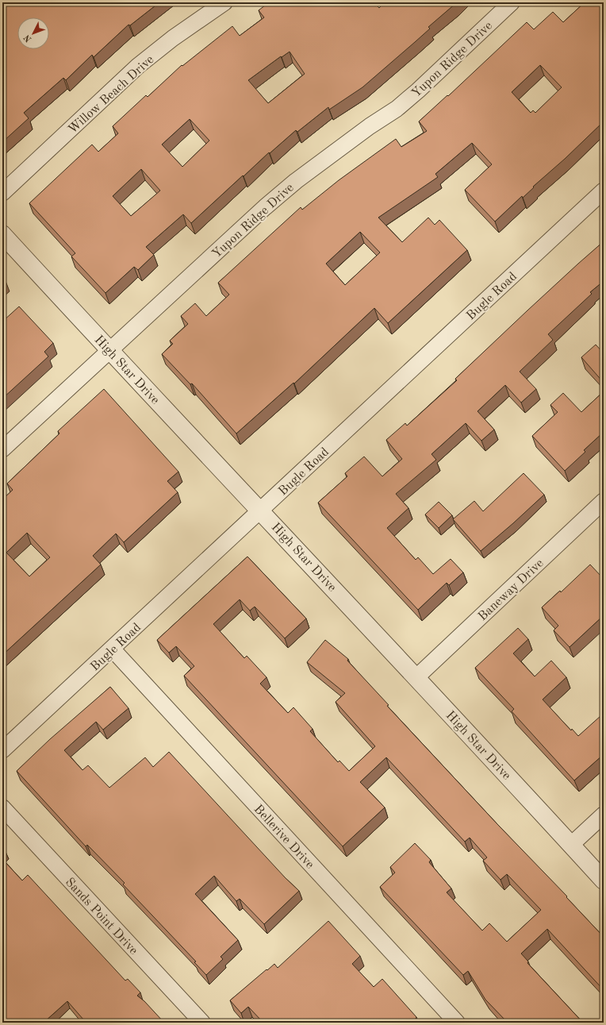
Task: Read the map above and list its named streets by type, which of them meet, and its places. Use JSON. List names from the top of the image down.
{
  "streets": {
    "street": [
      "Yupon Ridge Drive",
      "Willow Beach Drive",
      "Bugle Road",
      "High Star Drive",
      "Baneway Drive",
      "Bellerive Drive",
      "Sands Point Drive"
    ]
  },
  "crossings": [
    ["Yupon Ridge Drive", "High Star Drive"],
    ["Bugle Road", "High Star Drive"],
    ["Bugle Road", "Bellerive Drive"],
    ["High Star Drive", "Baneway Drive"]
  ],
  "north": "bottom left"
}
